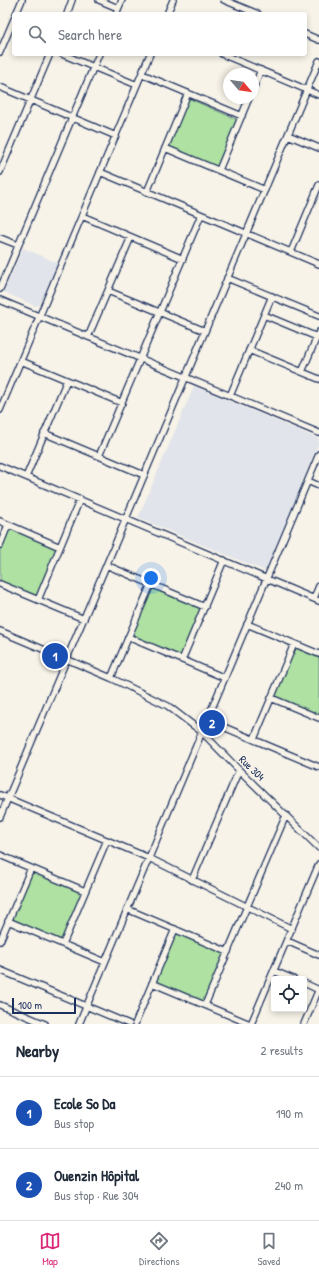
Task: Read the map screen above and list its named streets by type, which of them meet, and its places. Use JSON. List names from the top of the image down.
{
  "streets": {
    "street": ["Rue 304"]
  },
  "scale_bar": "100 m",
  "north": "bottom right",
  "page": {
    "search": "Search here",
    "pins": ["1", "2"],
    "scale": "100 m",
    "heading": ["Nearby", "2 results"],
    "list": [
      {
        "mark": "1",
        "name": "Ecole So Da",
        "note": "Bus stop",
        "value": "190 m"
      },
      {
        "mark": "2",
        "name": "Ouenzin Hôpital",
        "note": "Bus stop · Rue 304",
        "value": "240 m"
      }
    ],
    "nav": ["Map", "Directions", "Saved"]
  }
}
